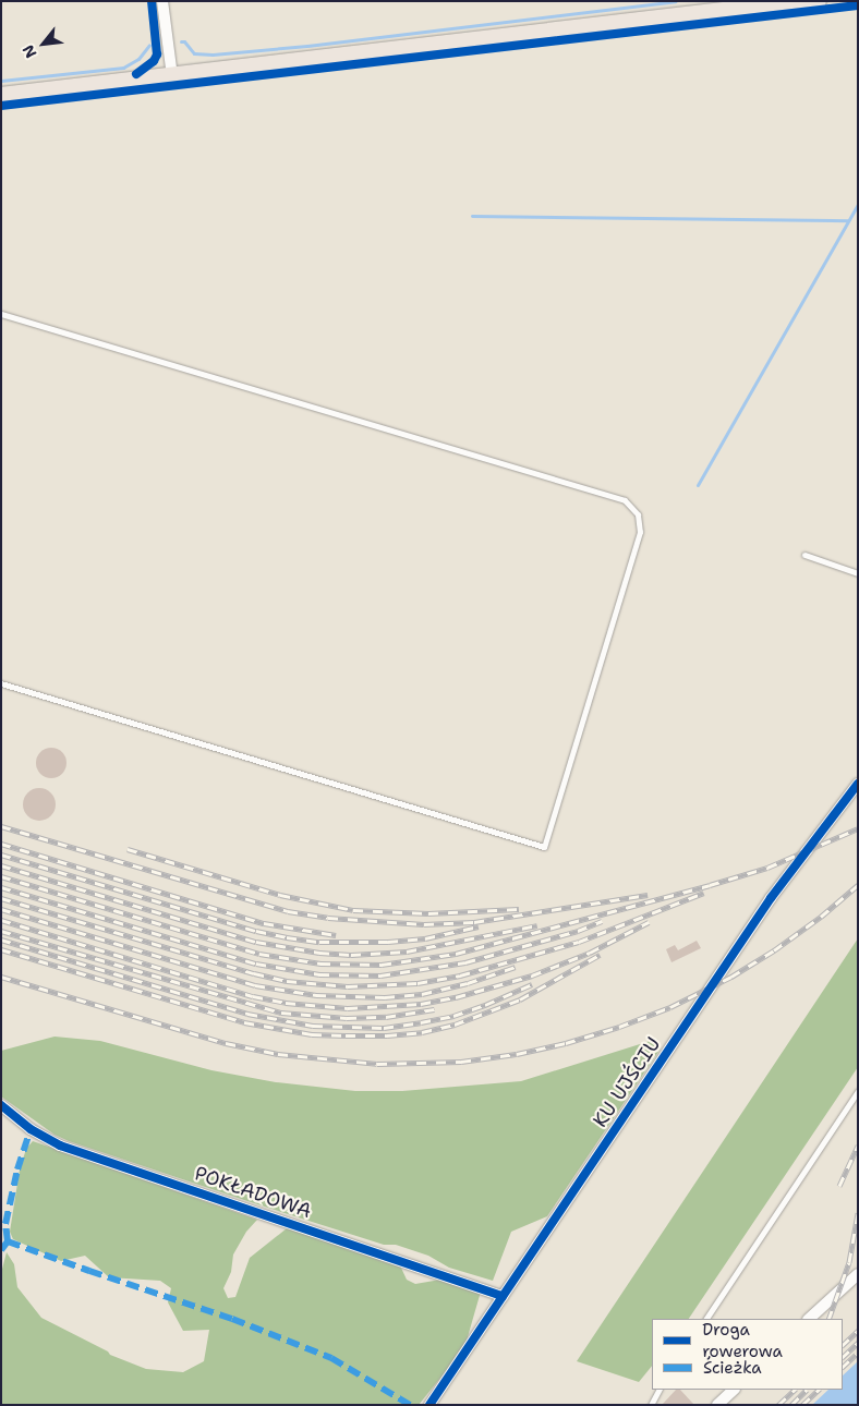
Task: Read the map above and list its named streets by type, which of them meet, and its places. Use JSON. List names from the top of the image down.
{
  "streets": {
    "street": ["KU UJŚCIU", "POKŁADOWA"]
  },
  "crossings": [
    ["KU UJŚCIU", "POKŁADOWA"]
  ],
  "legend": ["Droga rowerowa", "Ścieżka"],
  "north": "bottom left"
}
